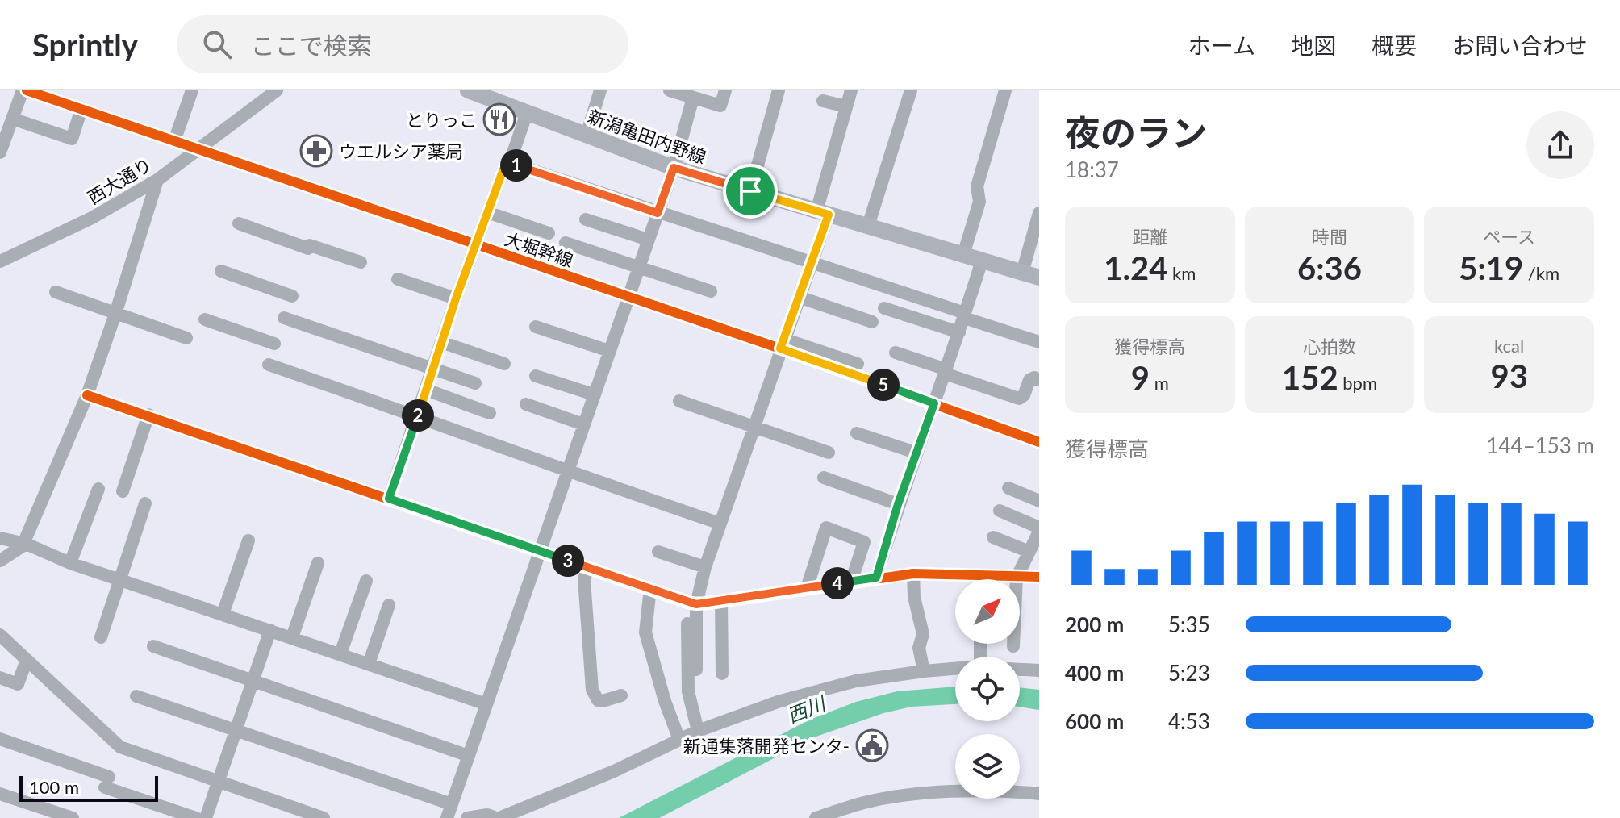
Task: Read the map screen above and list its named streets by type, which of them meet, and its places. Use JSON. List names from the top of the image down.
{
  "streets": {
    "main road": ["新潟亀田内野線"],
    "street": ["西大通り", "大堀幹線"]
  },
  "crossings": [
    ["西大通り", "大堀幹線"]
  ],
  "water": ["西川"],
  "places": {
    "restaurant": ["とりっこ"],
    "pharmacy": ["ウエルシア薬局"],
    "public building": ["新通集落開発センタ-"]
  },
  "scale_bar": "100 m",
  "north": "top right",
  "page": {
    "header": "Sprintly",
    "search": "ここで検索",
    "nav": [
      "ホーム",
      "地図",
      "概要",
      "お問い合わせ"
    ],
    "heading": ["夜のラン", "18:37"],
    "pins": [
      "1",
      "5",
      "2",
      "3",
      "4"
    ],
    "stats": [
      ["距離", "1.24 km"],
      ["時間", "6:36"],
      ["ペース", "5:19 /km"],
      ["獲得標高", "9 m"],
      ["心拍数", "152 bpm"],
      ["kcal", "93"]
    ],
    "chart": ["獲得標高", "144–153 m"],
    "list": [
      {
        "name": "200 m",
        "note": "5:35"
      },
      {
        "name": "400 m",
        "note": "5:23"
      },
      {
        "name": "600 m",
        "note": "4:53"
      }
    ],
    "scale": "100 m"
  }
}
